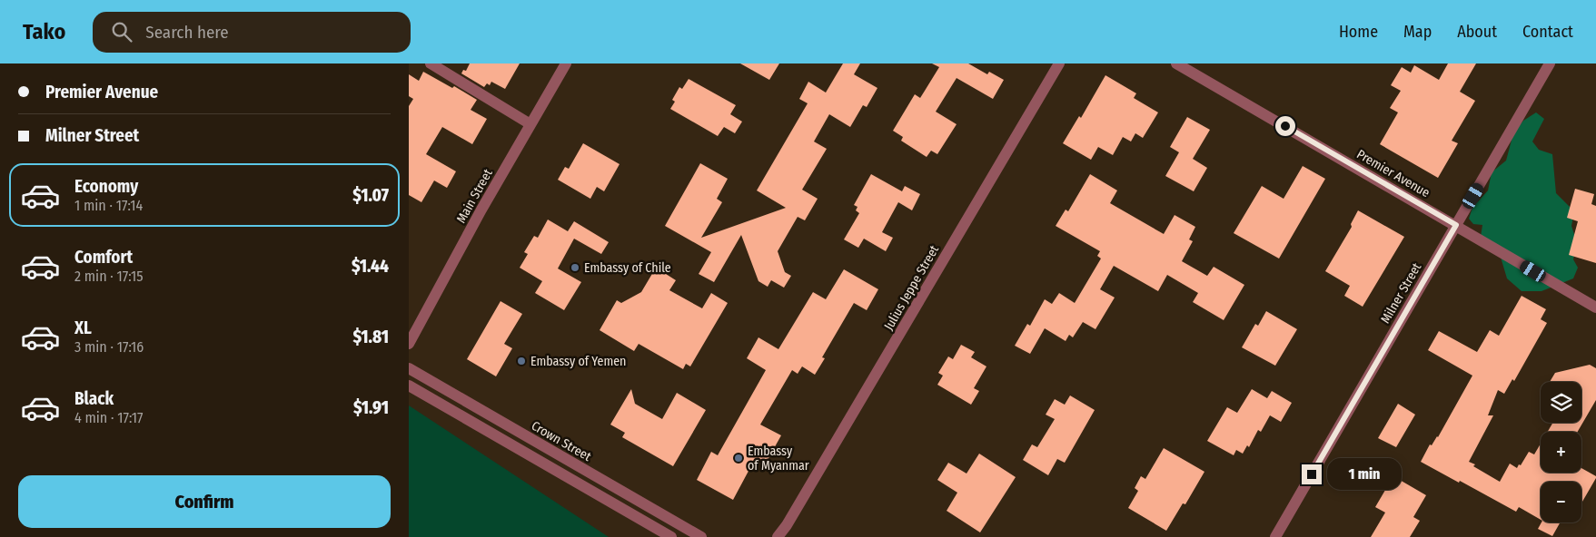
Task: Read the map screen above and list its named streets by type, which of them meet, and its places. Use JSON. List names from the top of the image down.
{
  "streets": {
    "street": [
      "Premier Avenue",
      "Main Street",
      "Julius Jeppe Street",
      "Milner Street",
      "Crown Street"
    ]
  },
  "crossings": [
    ["Premier Avenue", "Milner Street"]
  ],
  "places": ["Embassy of Chile", "Embassy of Yemen", "Embassy of Myanmar"],
  "page": {
    "header": "Tako",
    "search": "Search here",
    "nav": [
      "Home",
      "Map",
      "About",
      "Contact"
    ],
    "banner": ["Premier Avenue", "Milner Street"],
    "list": [
      {
        "name": "Economy",
        "note": "1 min · 17:14",
        "value": "$1.07"
      },
      {
        "name": "Comfort",
        "note": "2 min · 17:15",
        "value": "$1.44"
      },
      {
        "name": "XL",
        "note": "3 min · 17:16",
        "value": "$1.81"
      },
      {
        "name": "Black",
        "note": "4 min · 17:17",
        "value": "$1.91"
      }
    ],
    "map_buttons": ["+", "−"],
    "bubble": "1 min",
    "buttons": "Confirm"
  }
}
